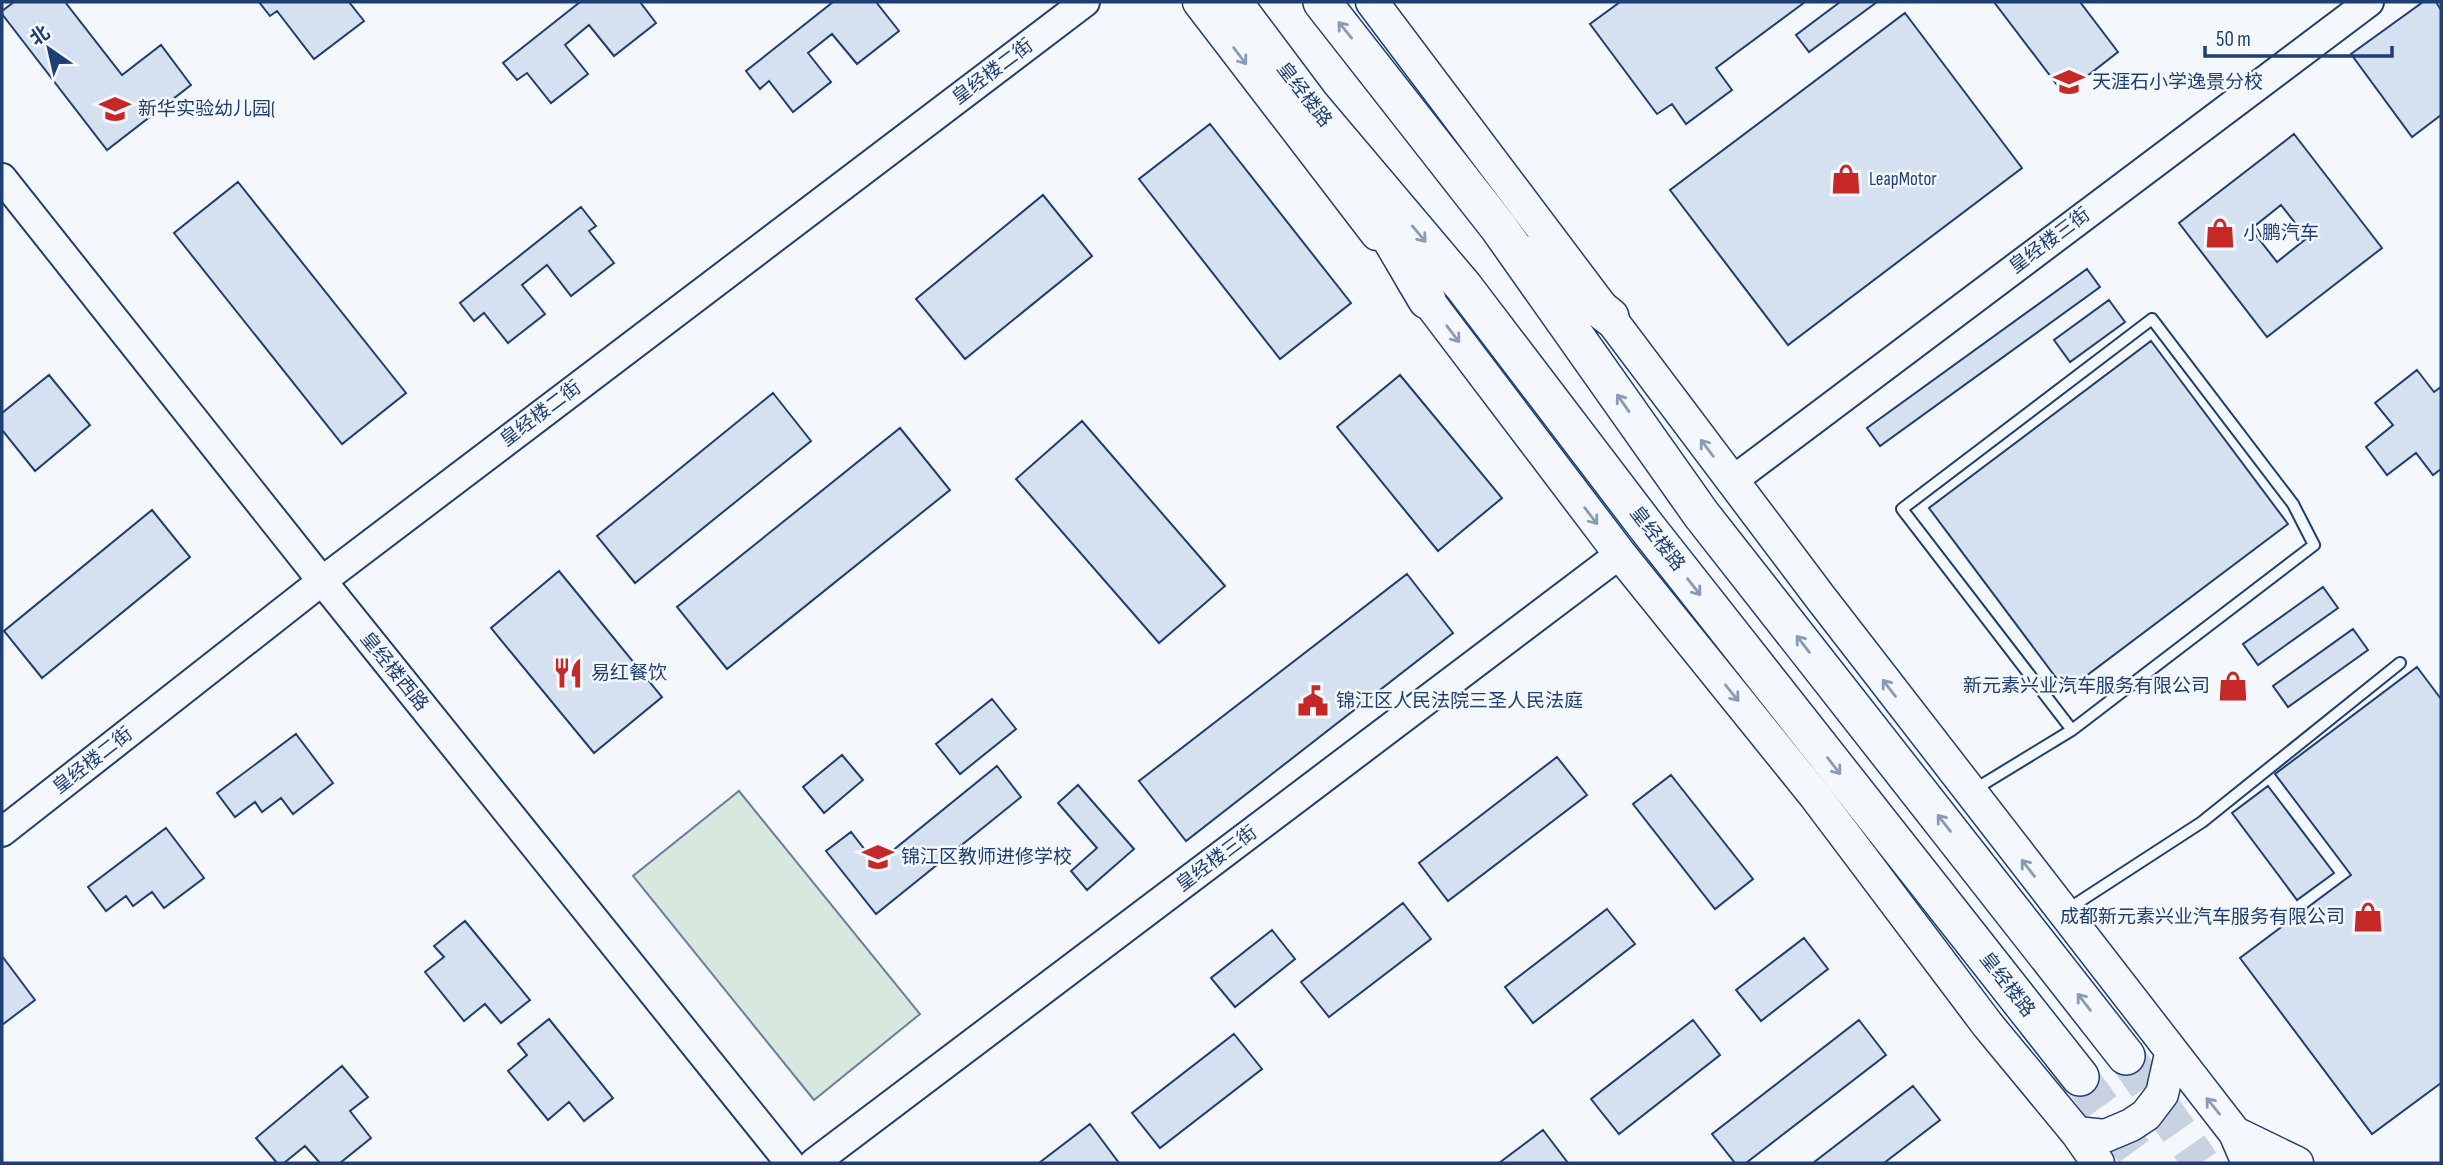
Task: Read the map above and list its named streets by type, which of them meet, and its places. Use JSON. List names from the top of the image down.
{
  "streets": {
    "highway": ["皇经楼路"],
    "street": ["皇经楼二街", "皇经楼三街", "皇经楼西路"]
  },
  "crossings": [
    ["皇经楼二街", "皇经楼西路"]
  ],
  "places": {
    "school or university": ["天涯石小学逸景分校", "新华实验幼儿园(", "锦江区教师进修学校"],
    "shop": [
      "LeapMotor",
      "小鹏汽车",
      "新元素兴业汽车服务有限公司",
      "成都新元素兴业汽车服务有限公司"
    ],
    "restaurant": ["易红餐饮"],
    "public building": ["锦江区人民法院三圣人民法庭"]
  },
  "scale_bar": "50 m",
  "north": "top left"
}
